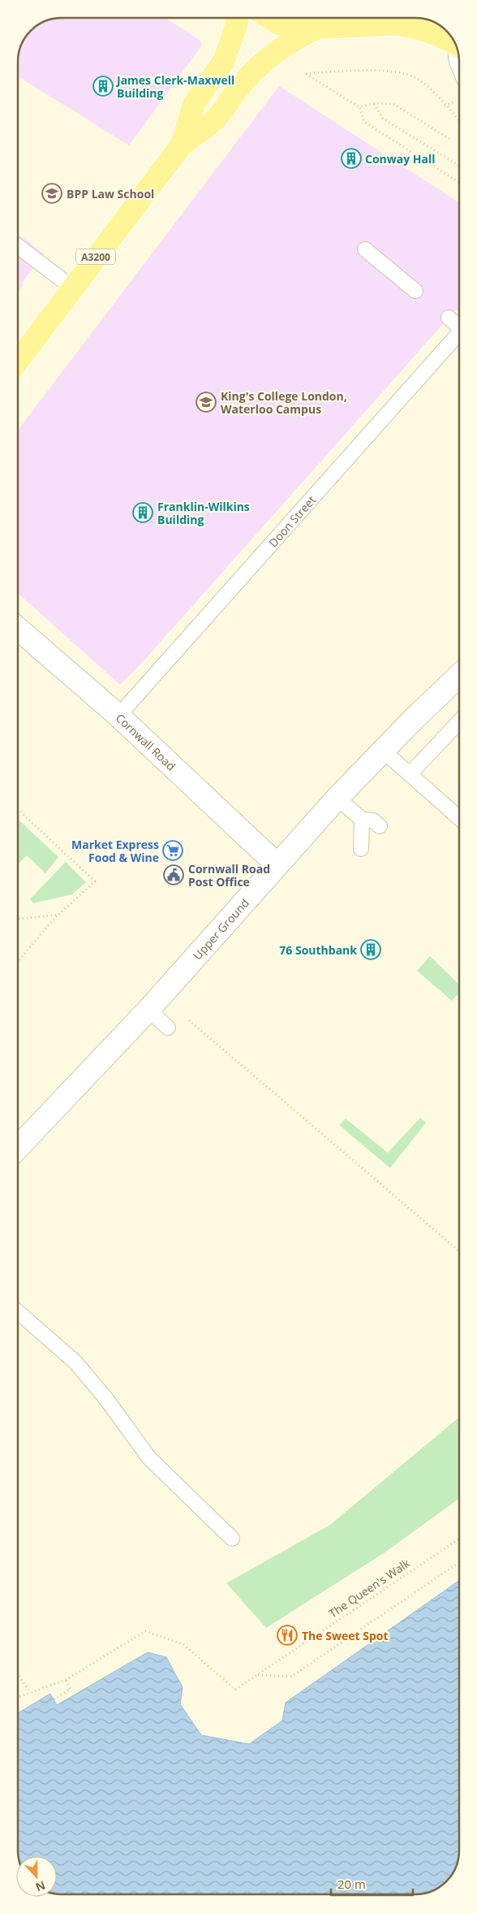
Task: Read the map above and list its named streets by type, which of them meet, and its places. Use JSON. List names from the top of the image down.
{
  "streets": {
    "main road": ["A3200"],
    "street": ["Cornwall Road", "Upper Ground"],
    "lane": ["Doon Street"],
    "path": ["The Queen's Walk"]
  },
  "crossings": [
    ["Doon Street", "Cornwall Road"],
    ["Cornwall Road", "Upper Ground"]
  ],
  "places": {
    "building": [
      "James Clerk-Maxwell Building",
      "Conway Hall",
      "Franklin-Wilkins Building",
      "76 Southbank"
    ],
    "school or university": ["BPP Law School", "King's College London, Waterloo Campus"],
    "supermarket": ["Market Express Food & Wine"],
    "public building": ["Cornwall Road Post Office"],
    "restaurant": ["The Sweet Spot"]
  },
  "scale_bar": "20 m",
  "north": "bottom"
}
